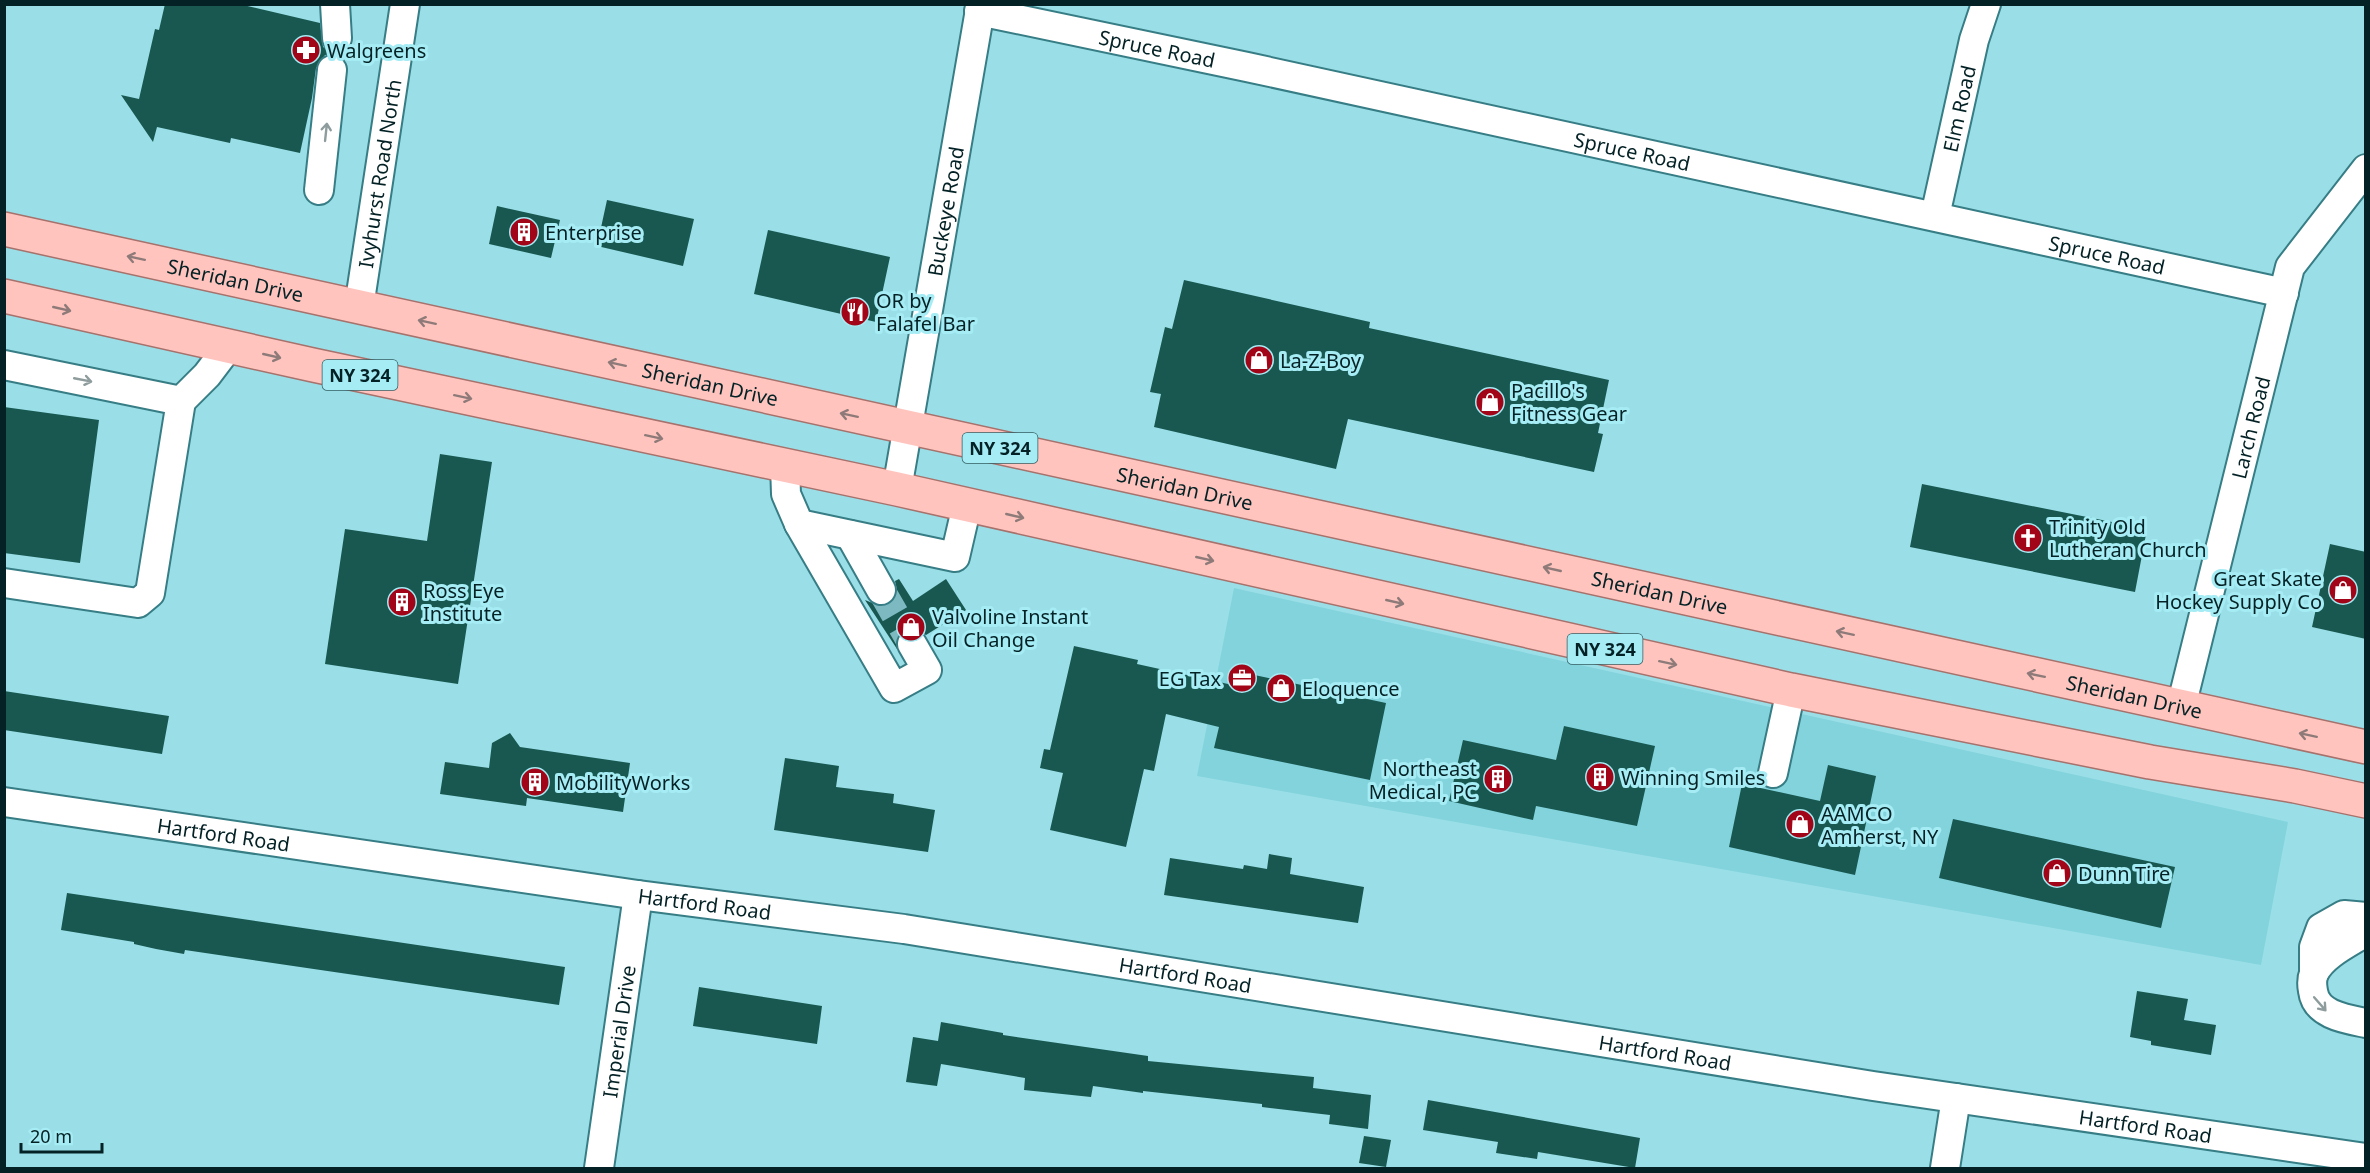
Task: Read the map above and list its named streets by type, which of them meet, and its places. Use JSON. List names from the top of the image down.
{
  "streets": {
    "main road": ["Sheridan Drive", "NY 324"],
    "street": [
      "Spruce Road",
      "Elm Road",
      "Ivyhurst Road North",
      "Buckeye Road",
      "Larch Road",
      "Hartford Road",
      "Imperial Drive"
    ]
  },
  "crossings": [
    ["Spruce Road", "Elm Road"],
    ["Spruce Road", "Buckeye Road"],
    ["Spruce Road", "Larch Road"],
    ["Ivyhurst Road North", "Sheridan Drive"],
    ["Buckeye Road", "Sheridan Drive"],
    ["Buckeye Road", "NY 324"],
    ["Sheridan Drive", "Larch Road"],
    ["Hartford Road", "Imperial Drive"]
  ],
  "places": {
    "pharmacy": ["Walgreens"],
    "building": [
      "Enterprise",
      "Ross Eye Institute",
      "Winning Smiles",
      "Northeast Medical, PC",
      "MobilityWorks"
    ],
    "restaurant": ["OR by Falafel Bar"],
    "shop": [
      "La-Z-Boy",
      "Pacillo's Fitness Gear",
      "Great Skate Hockey Supply Co",
      "Valvoline Instant Oil Change",
      "Eloquence",
      "AAMCO Amherst, NY",
      "Dunn Tire"
    ],
    "church": ["Trinity Old Lutheran Church"],
    "office": ["EG Tax"]
  },
  "scale_bar": "20 m"
}
